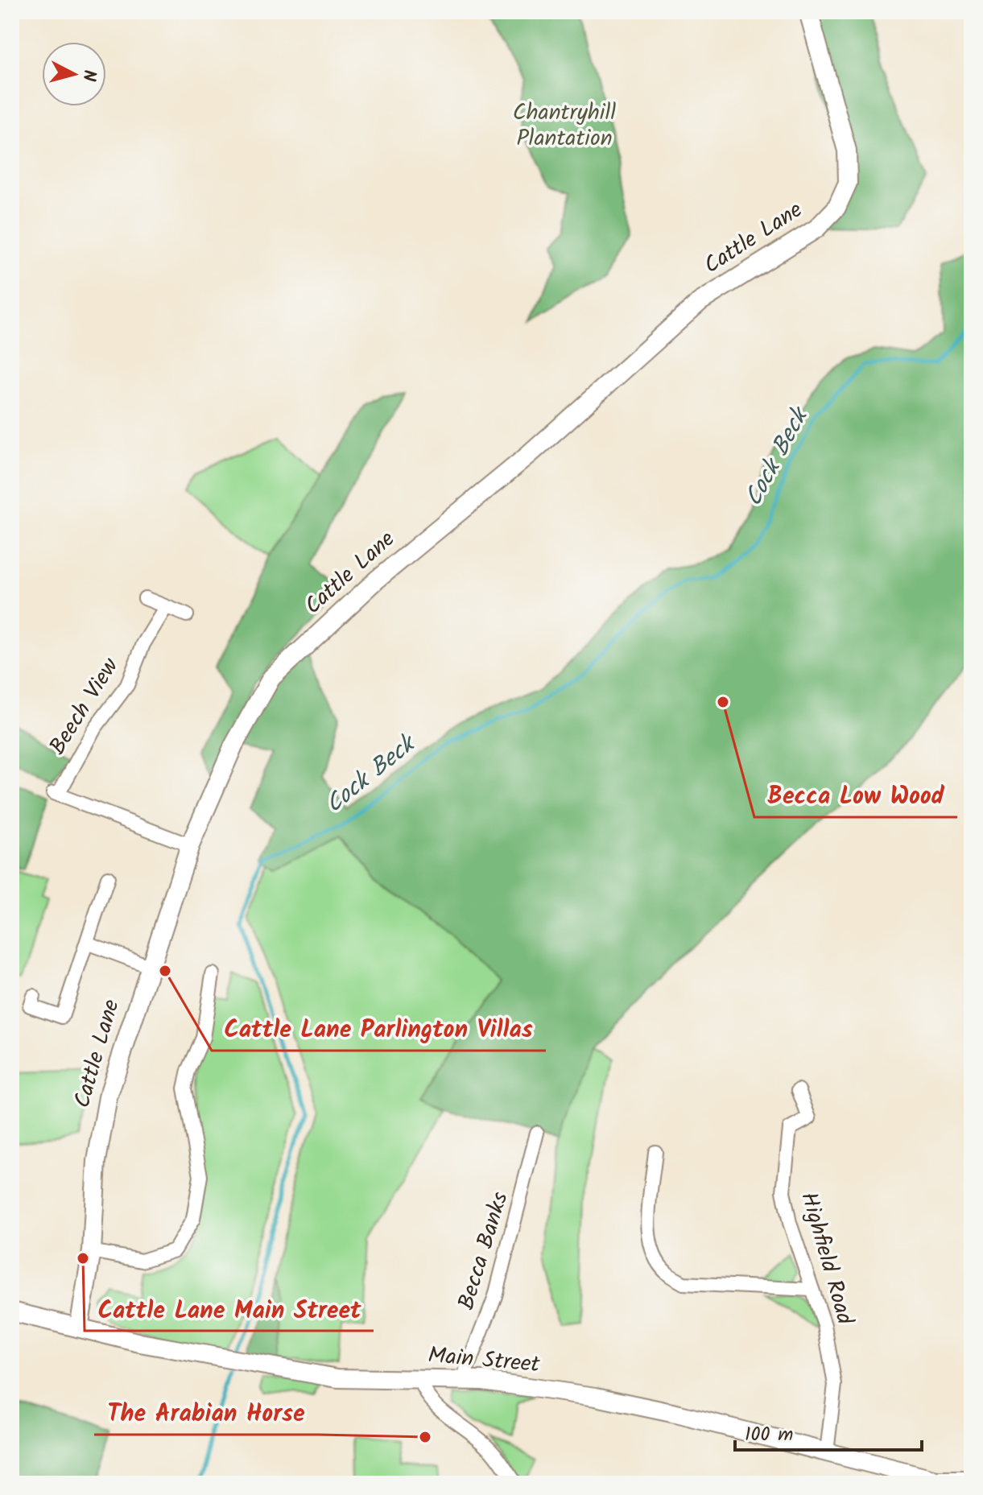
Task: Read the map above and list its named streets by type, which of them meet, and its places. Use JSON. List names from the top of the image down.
{
  "streets": {
    "street": [
      "Cattle Lane",
      "Beech View",
      "Becca Banks",
      "Highfield Road",
      "Main Street"
    ]
  },
  "crossings": [
    ["Cattle Lane", "Beech View"],
    ["Cattle Lane", "Main Street"],
    ["Becca Banks", "Main Street"],
    ["Highfield Road", "Main Street"]
  ],
  "water": ["Cock Beck"],
  "parks": ["Chantryhill Plantation"],
  "places": [
    "Becca Low Wood",
    "Cattle Lane Parlington Villas",
    "Cattle Lane Main Street",
    "The Arabian Horse"
  ],
  "scale_bar": "100 m",
  "north": "right"
}
